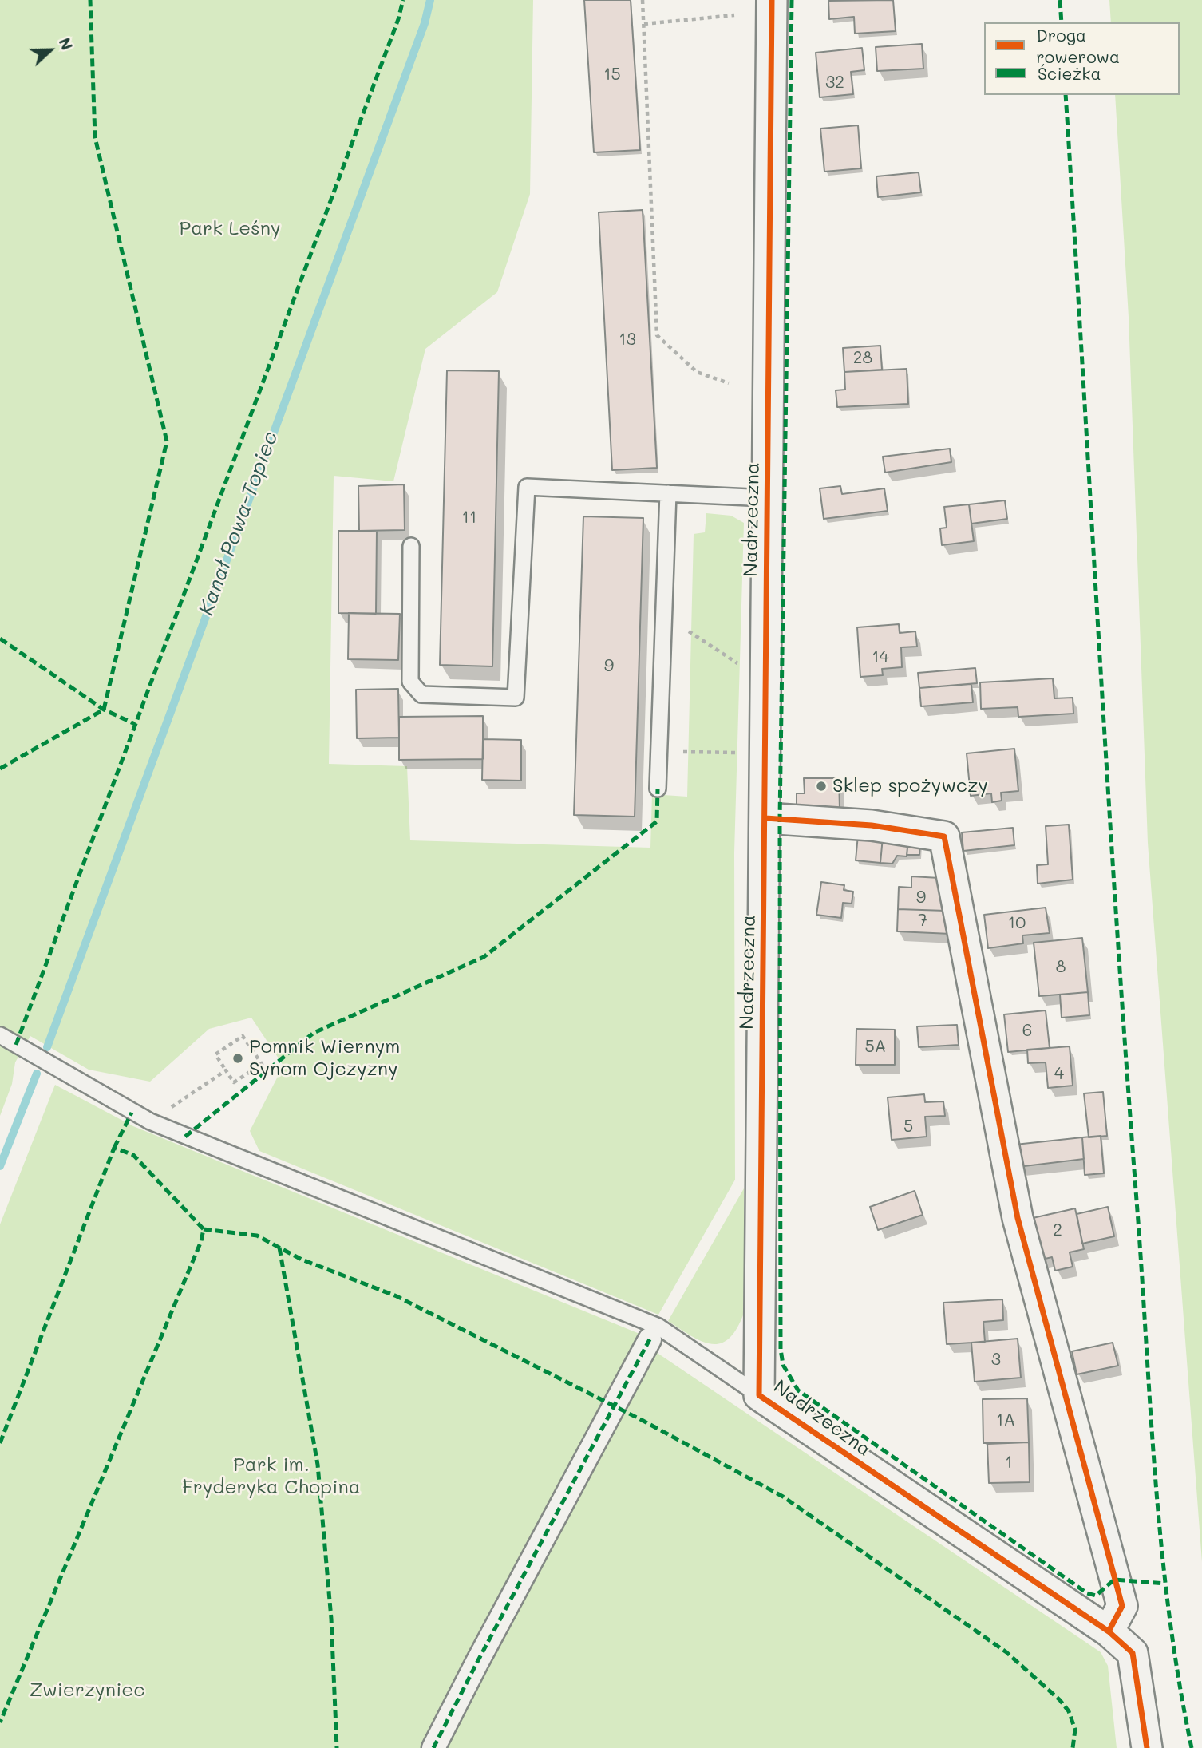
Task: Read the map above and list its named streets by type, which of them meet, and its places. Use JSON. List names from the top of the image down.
{
  "streets": {
    "street": ["Nadrzeczna"]
  },
  "water": ["Kanał Powa-Topiec"],
  "parks": ["Park Leśny", "Park im. Fryderyka Chopina", "Zwierzyniec"],
  "places": ["Sklep spożywczy", "Pomnik Wiernym Synom Ojczyzny"],
  "house_numbers": [
    "15",
    "32",
    "13",
    "28",
    "11",
    "14",
    "9",
    "9",
    "7",
    "10",
    "8",
    "6",
    "5A",
    "4",
    "5",
    "2",
    "3",
    "1A",
    "1"
  ],
  "legend": ["Droga rowerowa", "Ścieżka"],
  "north": "right"
}
